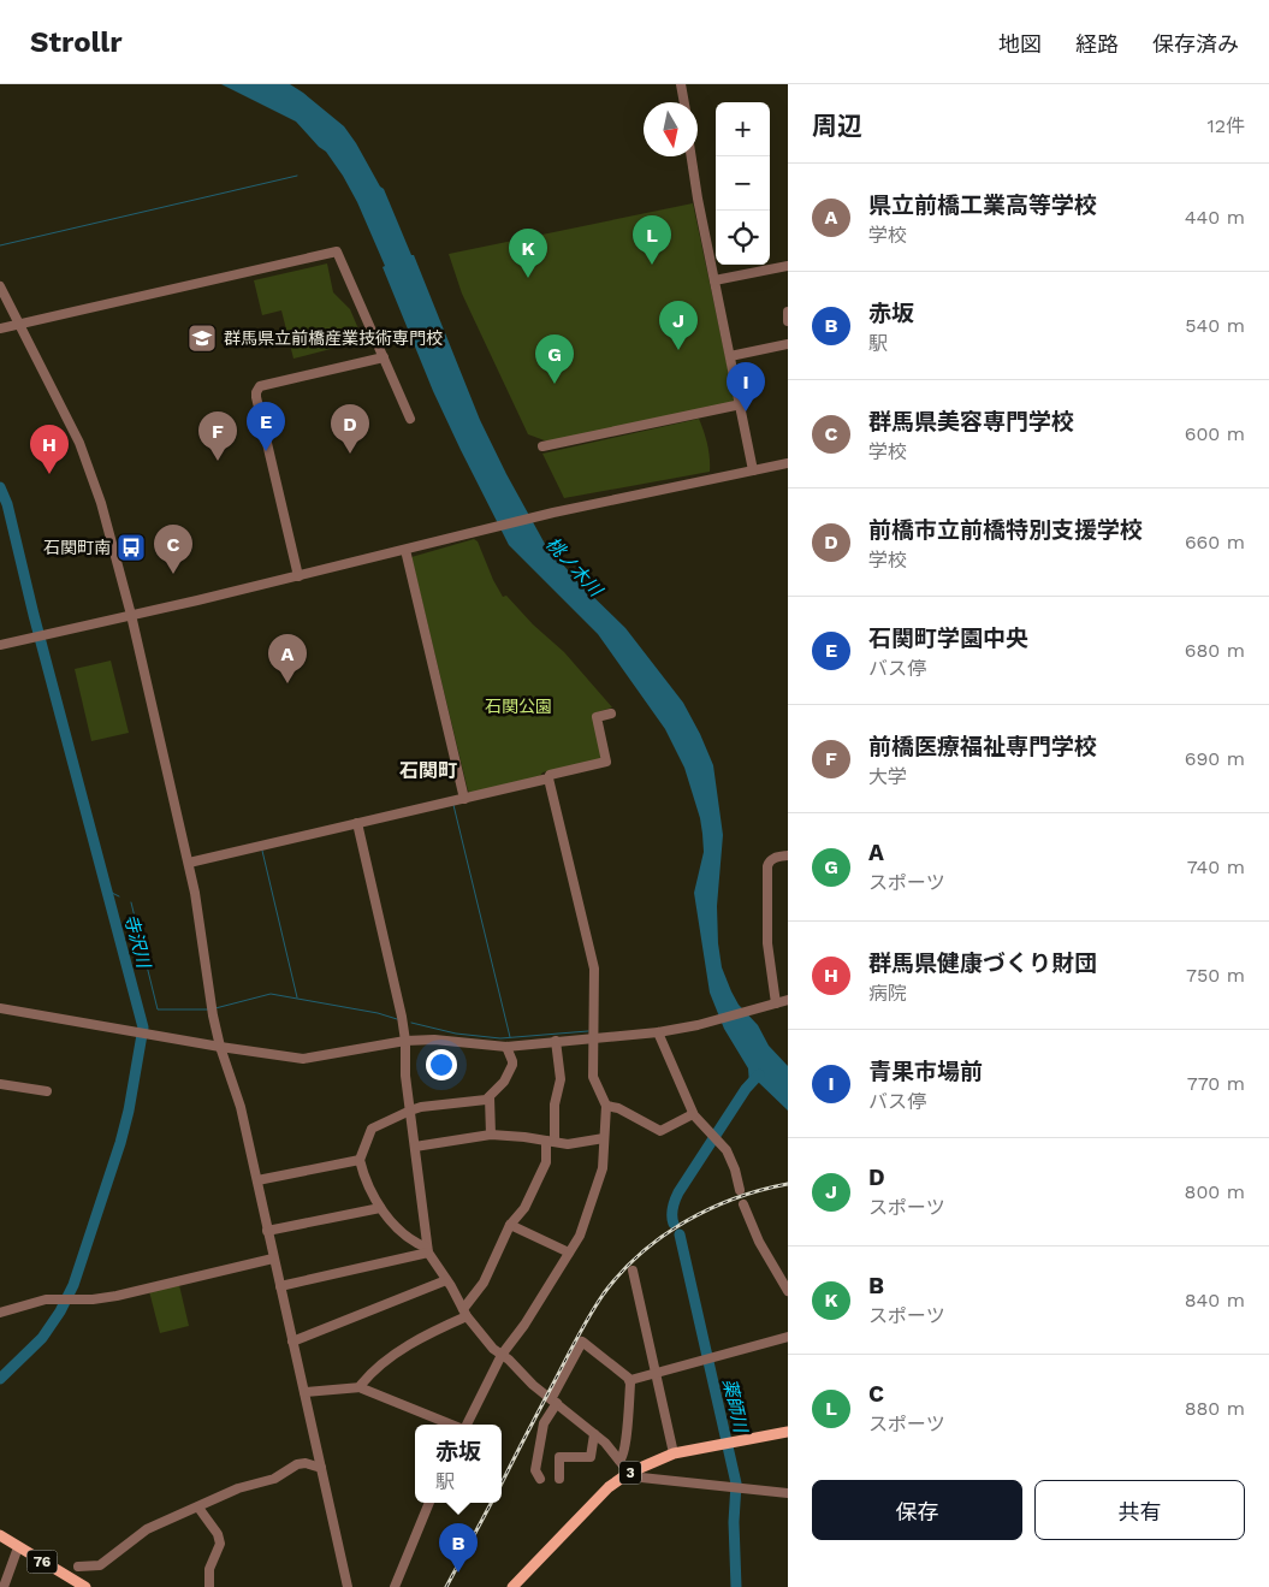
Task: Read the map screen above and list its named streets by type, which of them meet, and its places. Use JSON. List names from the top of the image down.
{
  "streets": {
    "main road": ["3", "76"]
  },
  "districts": ["石関町"],
  "water": ["桃ノ木川", "寺沢川", "薬師川"],
  "parks": ["石関公園"],
  "places": {
    "school or university": ["群馬県立前橋産業技術専門校"],
    "bus stop": ["石関町南"]
  },
  "north": "bottom",
  "page": {
    "header": "Strollr",
    "nav": ["地図", "経路", "保存済み"],
    "heading": ["周辺", "12件"],
    "map_buttons": ["+", "−"],
    "list": [
      {
        "mark": "A",
        "name": "県立前橋工業高等学校",
        "note": "学校",
        "value": "440 m"
      },
      {
        "mark": "B",
        "name": "赤坂",
        "note": "駅",
        "value": "540 m"
      },
      {
        "mark": "C",
        "name": "群馬県美容専門学校",
        "note": "学校",
        "value": "600 m"
      },
      {
        "mark": "D",
        "name": "前橋市立前橋特別支援学校",
        "note": "学校",
        "value": "660 m"
      },
      {
        "mark": "E",
        "name": "石関町学園中央",
        "note": "バス停",
        "value": "680 m"
      },
      {
        "mark": "F",
        "name": "前橋医療福祉専門学校",
        "note": "大学",
        "value": "690 m"
      },
      {
        "mark": "G",
        "name": "A",
        "note": "スポーツ",
        "value": "740 m"
      },
      {
        "mark": "H",
        "name": "群馬県健康づくり財団",
        "note": "病院",
        "value": "750 m"
      },
      {
        "mark": "I",
        "name": "青果市場前",
        "note": "バス停",
        "value": "770 m"
      },
      {
        "mark": "J",
        "name": "D",
        "note": "スポーツ",
        "value": "800 m"
      },
      {
        "mark": "K",
        "name": "B",
        "note": "スポーツ",
        "value": "840 m"
      },
      {
        "mark": "L",
        "name": "C",
        "note": "スポーツ",
        "value": "880 m"
      }
    ],
    "pins": [
      "L",
      "K",
      "J",
      "G",
      "I",
      "E",
      "D",
      "F",
      "H",
      "C",
      "A",
      "B"
    ],
    "popup": ["赤坂", "駅"],
    "buttons": ["保存", "共有"]
  }
}
